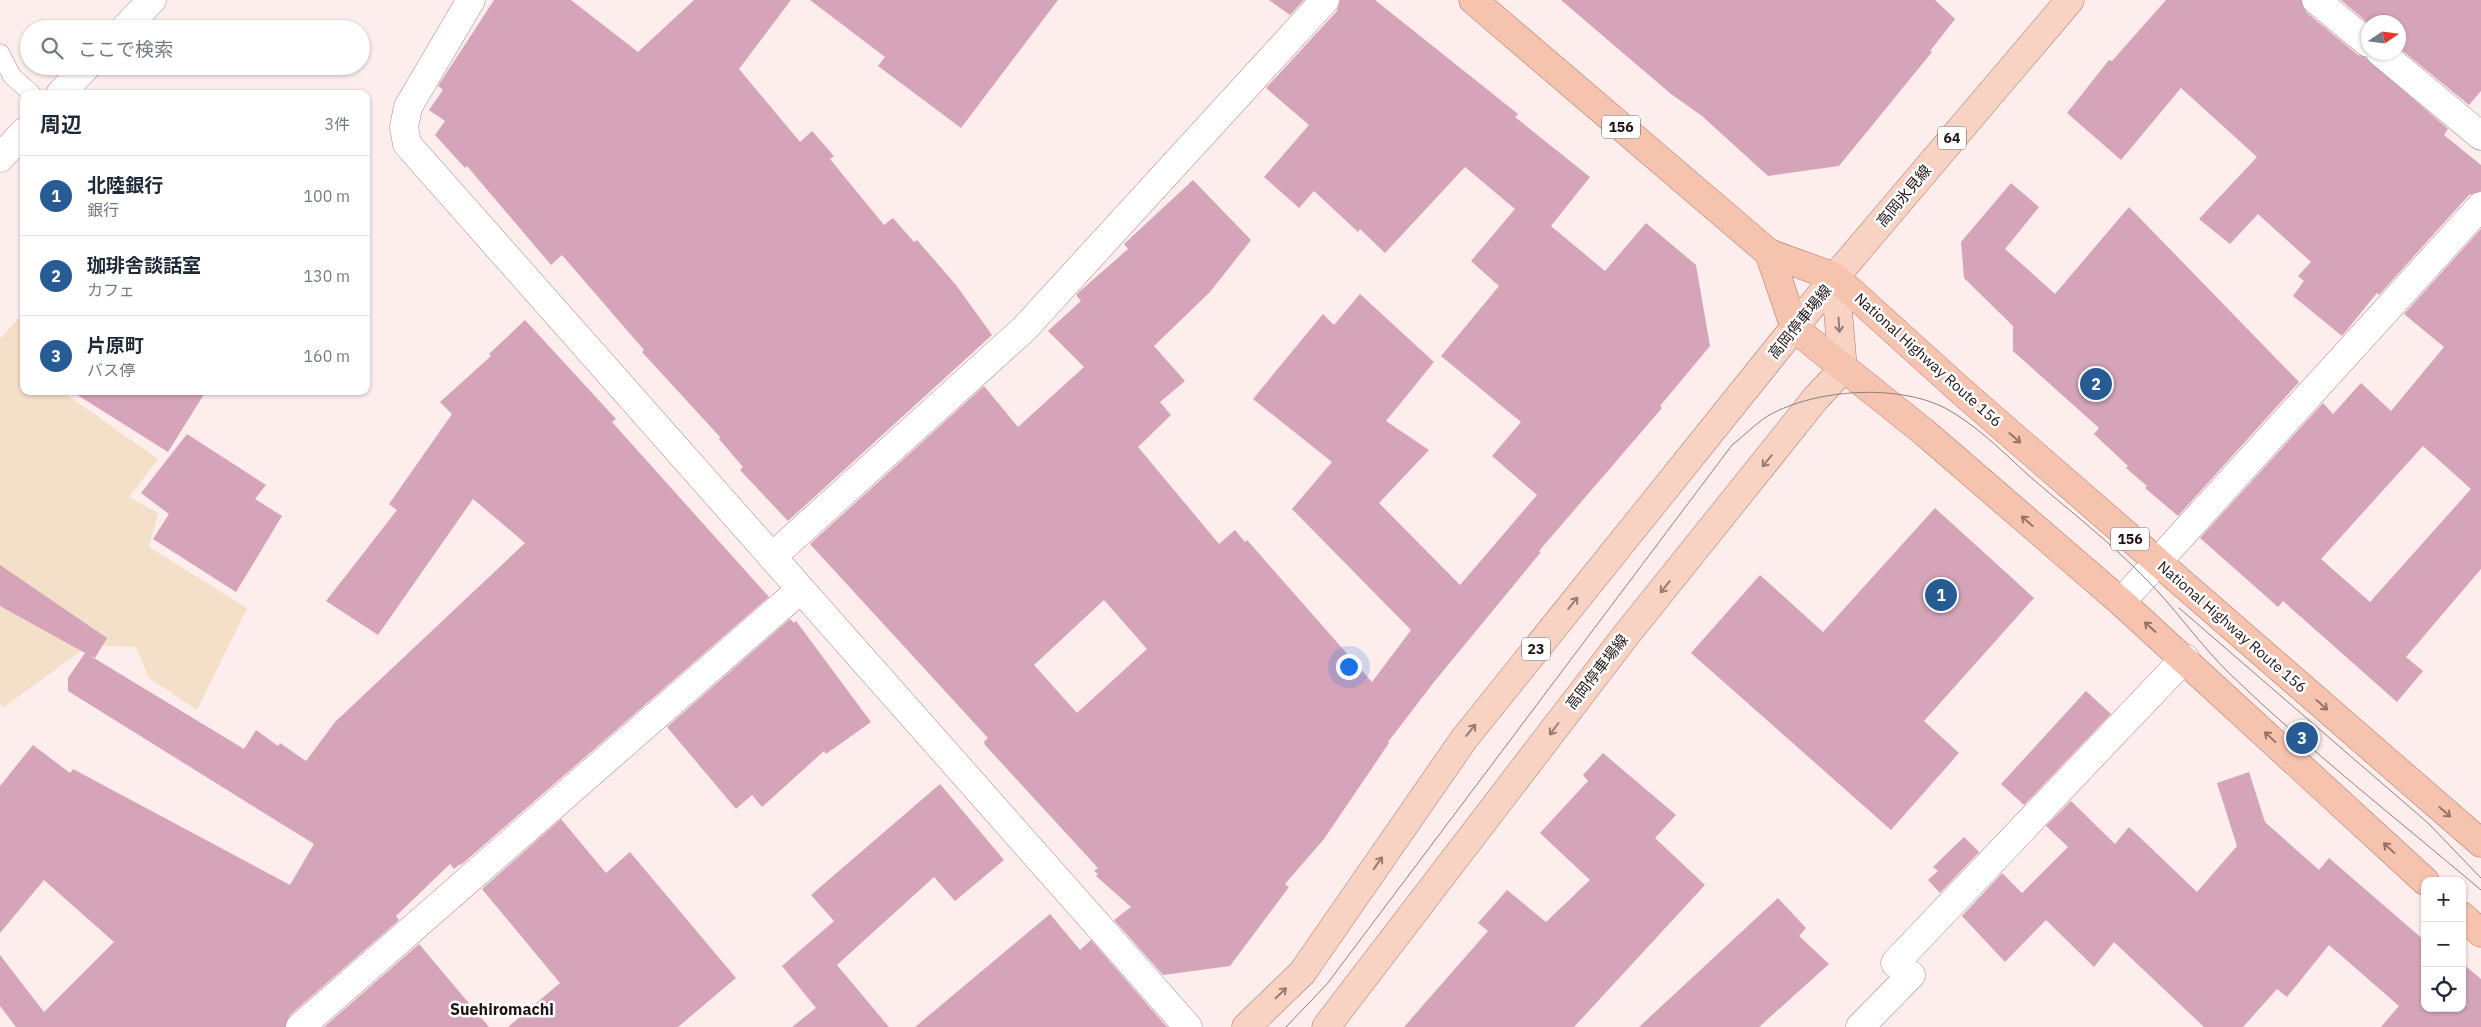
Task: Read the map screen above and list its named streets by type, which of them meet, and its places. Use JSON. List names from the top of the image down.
{
  "streets": {
    "highway": ["156", "National Highway Route 156"],
    "main road": [
      "64",
      "高岡氷見線",
      "高岡停車場線",
      "23"
    ]
  },
  "crossings": [
    ["高岡氷見線", "高岡停車場線"],
    ["高岡氷見線", "National Highway Route 156"],
    ["高岡停車場線", "National Highway Route 156"]
  ],
  "districts": ["Suehiromachi"],
  "north": "right",
  "page": {
    "search": "ここで検索",
    "heading": ["周辺", "3件"],
    "list": [
      {
        "mark": "1",
        "name": "北陸銀行",
        "note": "銀行",
        "value": "100 m"
      },
      {
        "mark": "2",
        "name": "珈琲舎談話室",
        "note": "カフェ",
        "value": "130 m"
      },
      {
        "mark": "3",
        "name": "片原町",
        "note": "バス停",
        "value": "160 m"
      }
    ],
    "pins": ["2", "1", "3"],
    "map_buttons": ["+", "−"]
  }
}
